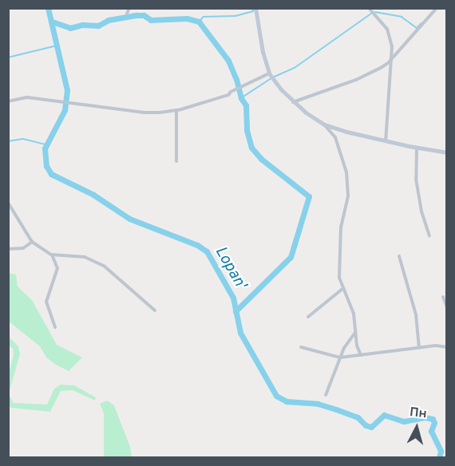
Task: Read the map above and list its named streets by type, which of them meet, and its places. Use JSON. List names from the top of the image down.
{
  "water": ["Lopan'"],
  "north": "top"
}
